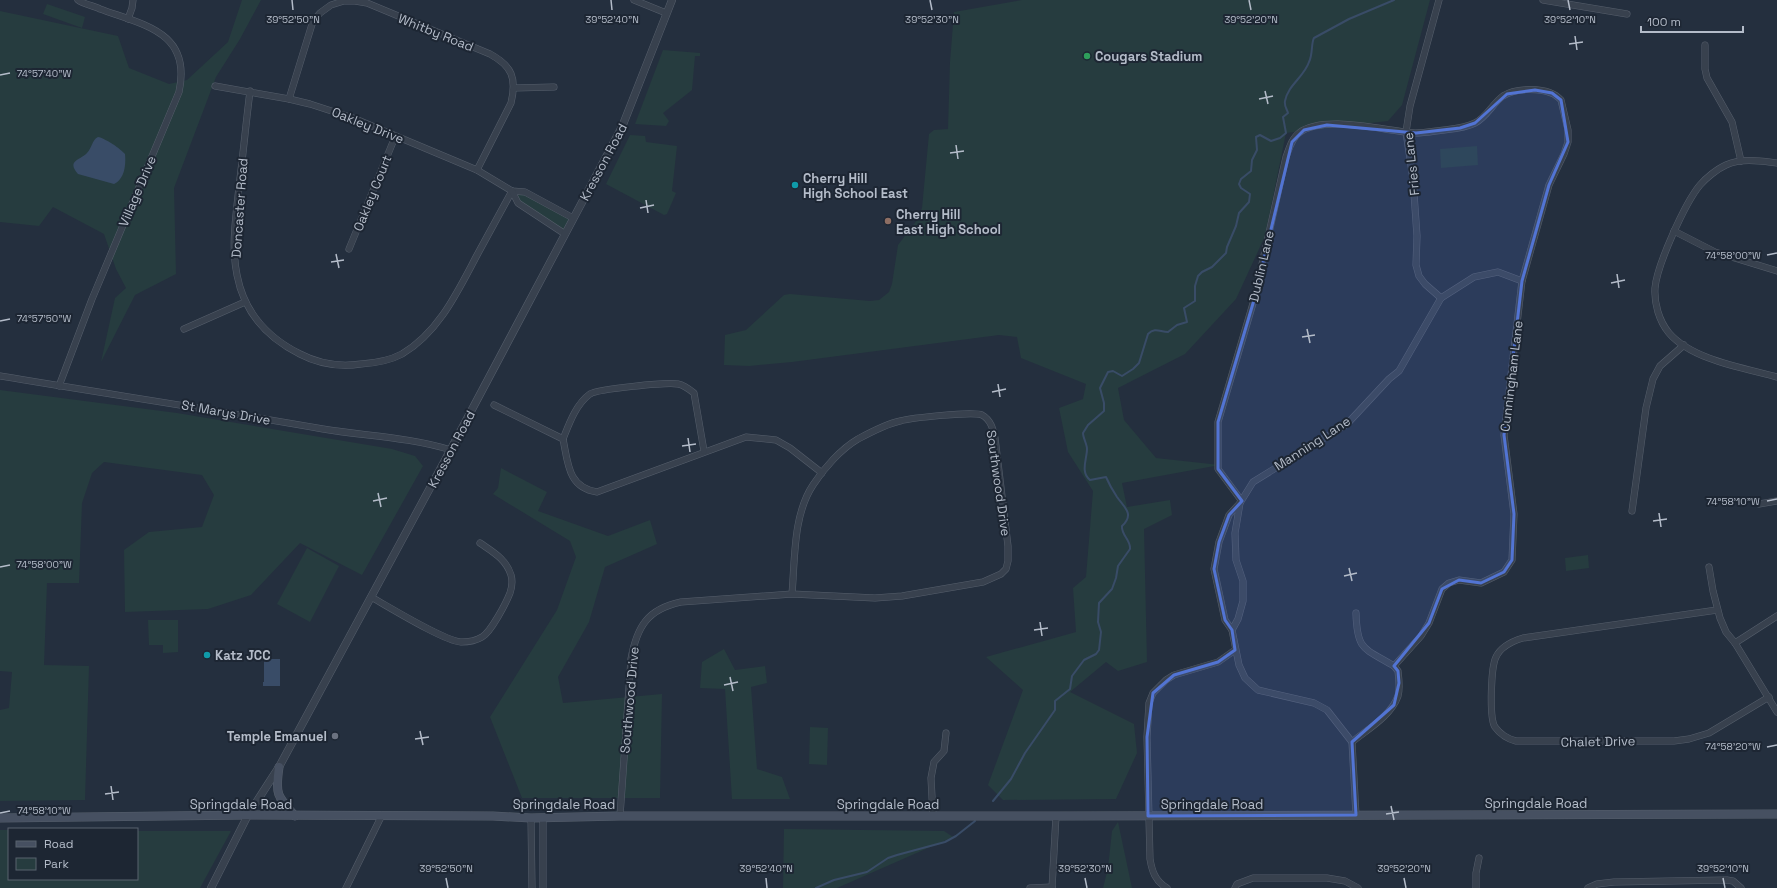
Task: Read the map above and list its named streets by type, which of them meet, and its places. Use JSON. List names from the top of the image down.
{
  "streets": {
    "main road": ["Springdale Road"],
    "street": [
      "Whitby Road",
      "Oakley Drive",
      "Kresson Road",
      "Fries Lane",
      "Village Drive",
      "Oakley Court",
      "Doncaster Road",
      "Dublin Lane",
      "Cunningham Lane",
      "St Marys Drive",
      "Manning Lane",
      "Southwood Drive",
      "Chalet Drive"
    ]
  },
  "crossings": [
    ["Whitby Road", "Oakley Drive"],
    ["Oakley Drive", "Oakley Court"],
    ["Oakley Drive", "Doncaster Road"],
    ["Kresson Road", "St Marys Drive"],
    ["Kresson Road", "Springdale Road"],
    ["Fries Lane", "Dublin Lane"],
    ["Fries Lane", "Cunningham Lane"],
    ["Fries Lane", "Manning Lane"],
    ["Village Drive", "St Marys Drive"],
    ["Dublin Lane", "Cunningham Lane"],
    ["Dublin Lane", "Manning Lane"],
    ["Cunningham Lane", "Manning Lane"],
    ["Southwood Drive", "Springdale Road"]
  ],
  "places": [
    "Cougars Stadium",
    "Cherry Hill High School East",
    "Cherry Hill East High School",
    "Katz JCC",
    "Temple Emanuel"
  ],
  "legend": ["Road", "Park"],
  "scale_bar": "100 m",
  "coordinates": [
    "39°52'50\"N",
    "39°52'40\"N",
    "39°52'30\"N",
    "39°52'20\"N",
    "39°52'10\"N",
    "74°57'40\"W",
    "74°58'00\"W",
    "74°57'50\"W",
    "74°58'10\"W",
    "74°58'20\"W"
  ]
}
